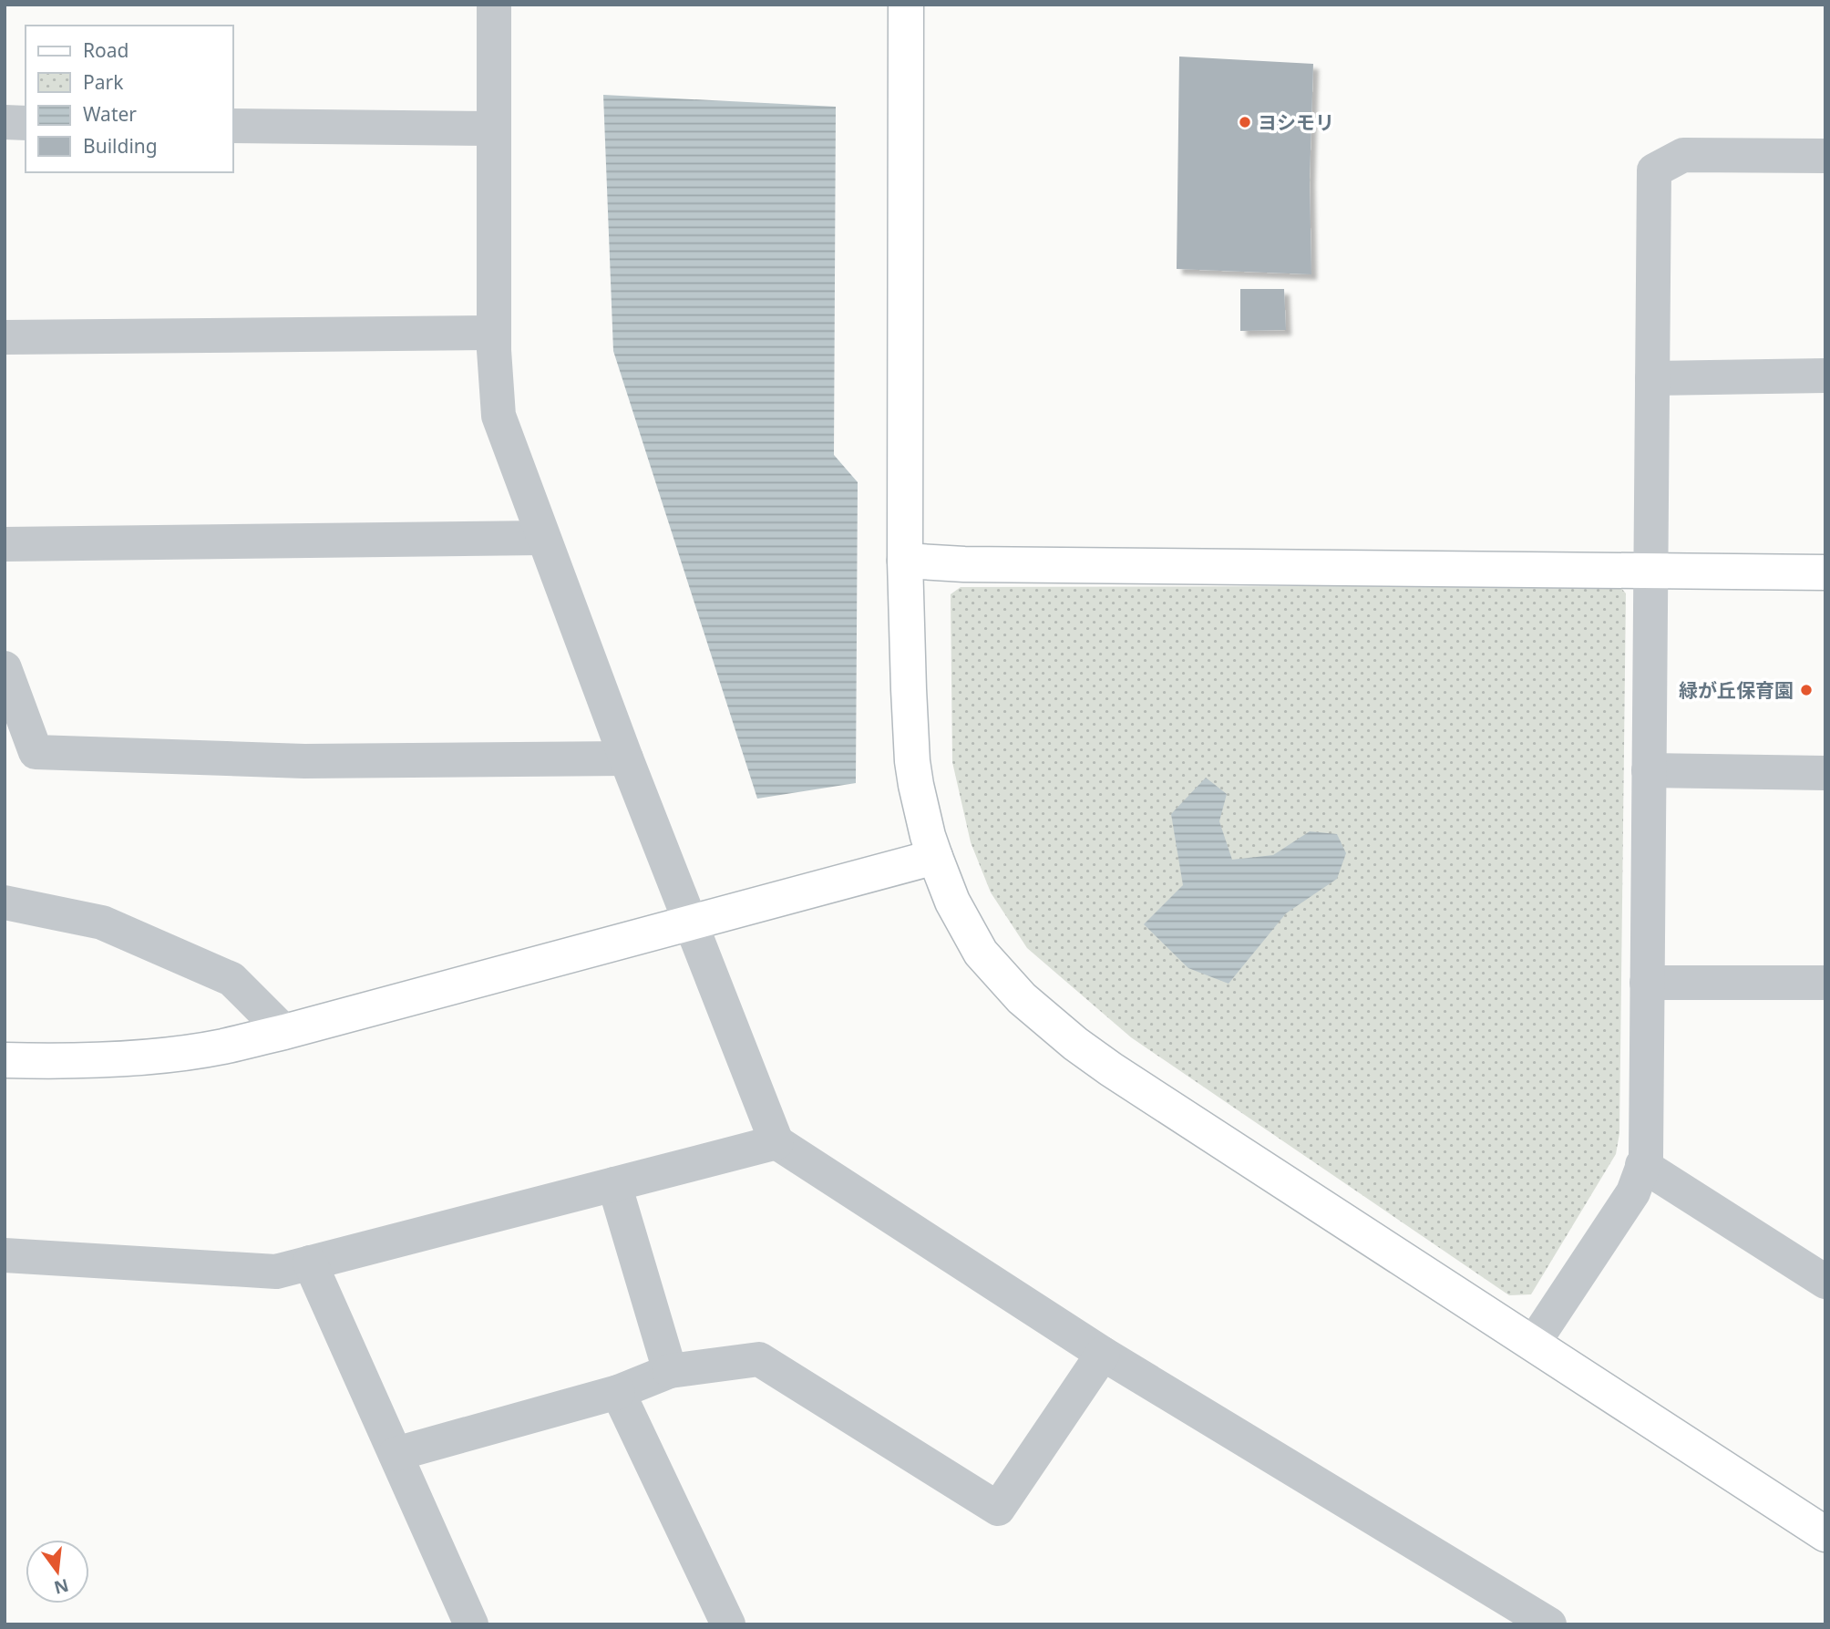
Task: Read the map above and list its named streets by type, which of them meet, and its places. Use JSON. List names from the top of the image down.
{
  "places": ["ヨシモリ", "緑が丘保育園"],
  "legend": [
    "Road",
    "Park",
    "Water",
    "Building"
  ],
  "north": "bottom"
}
